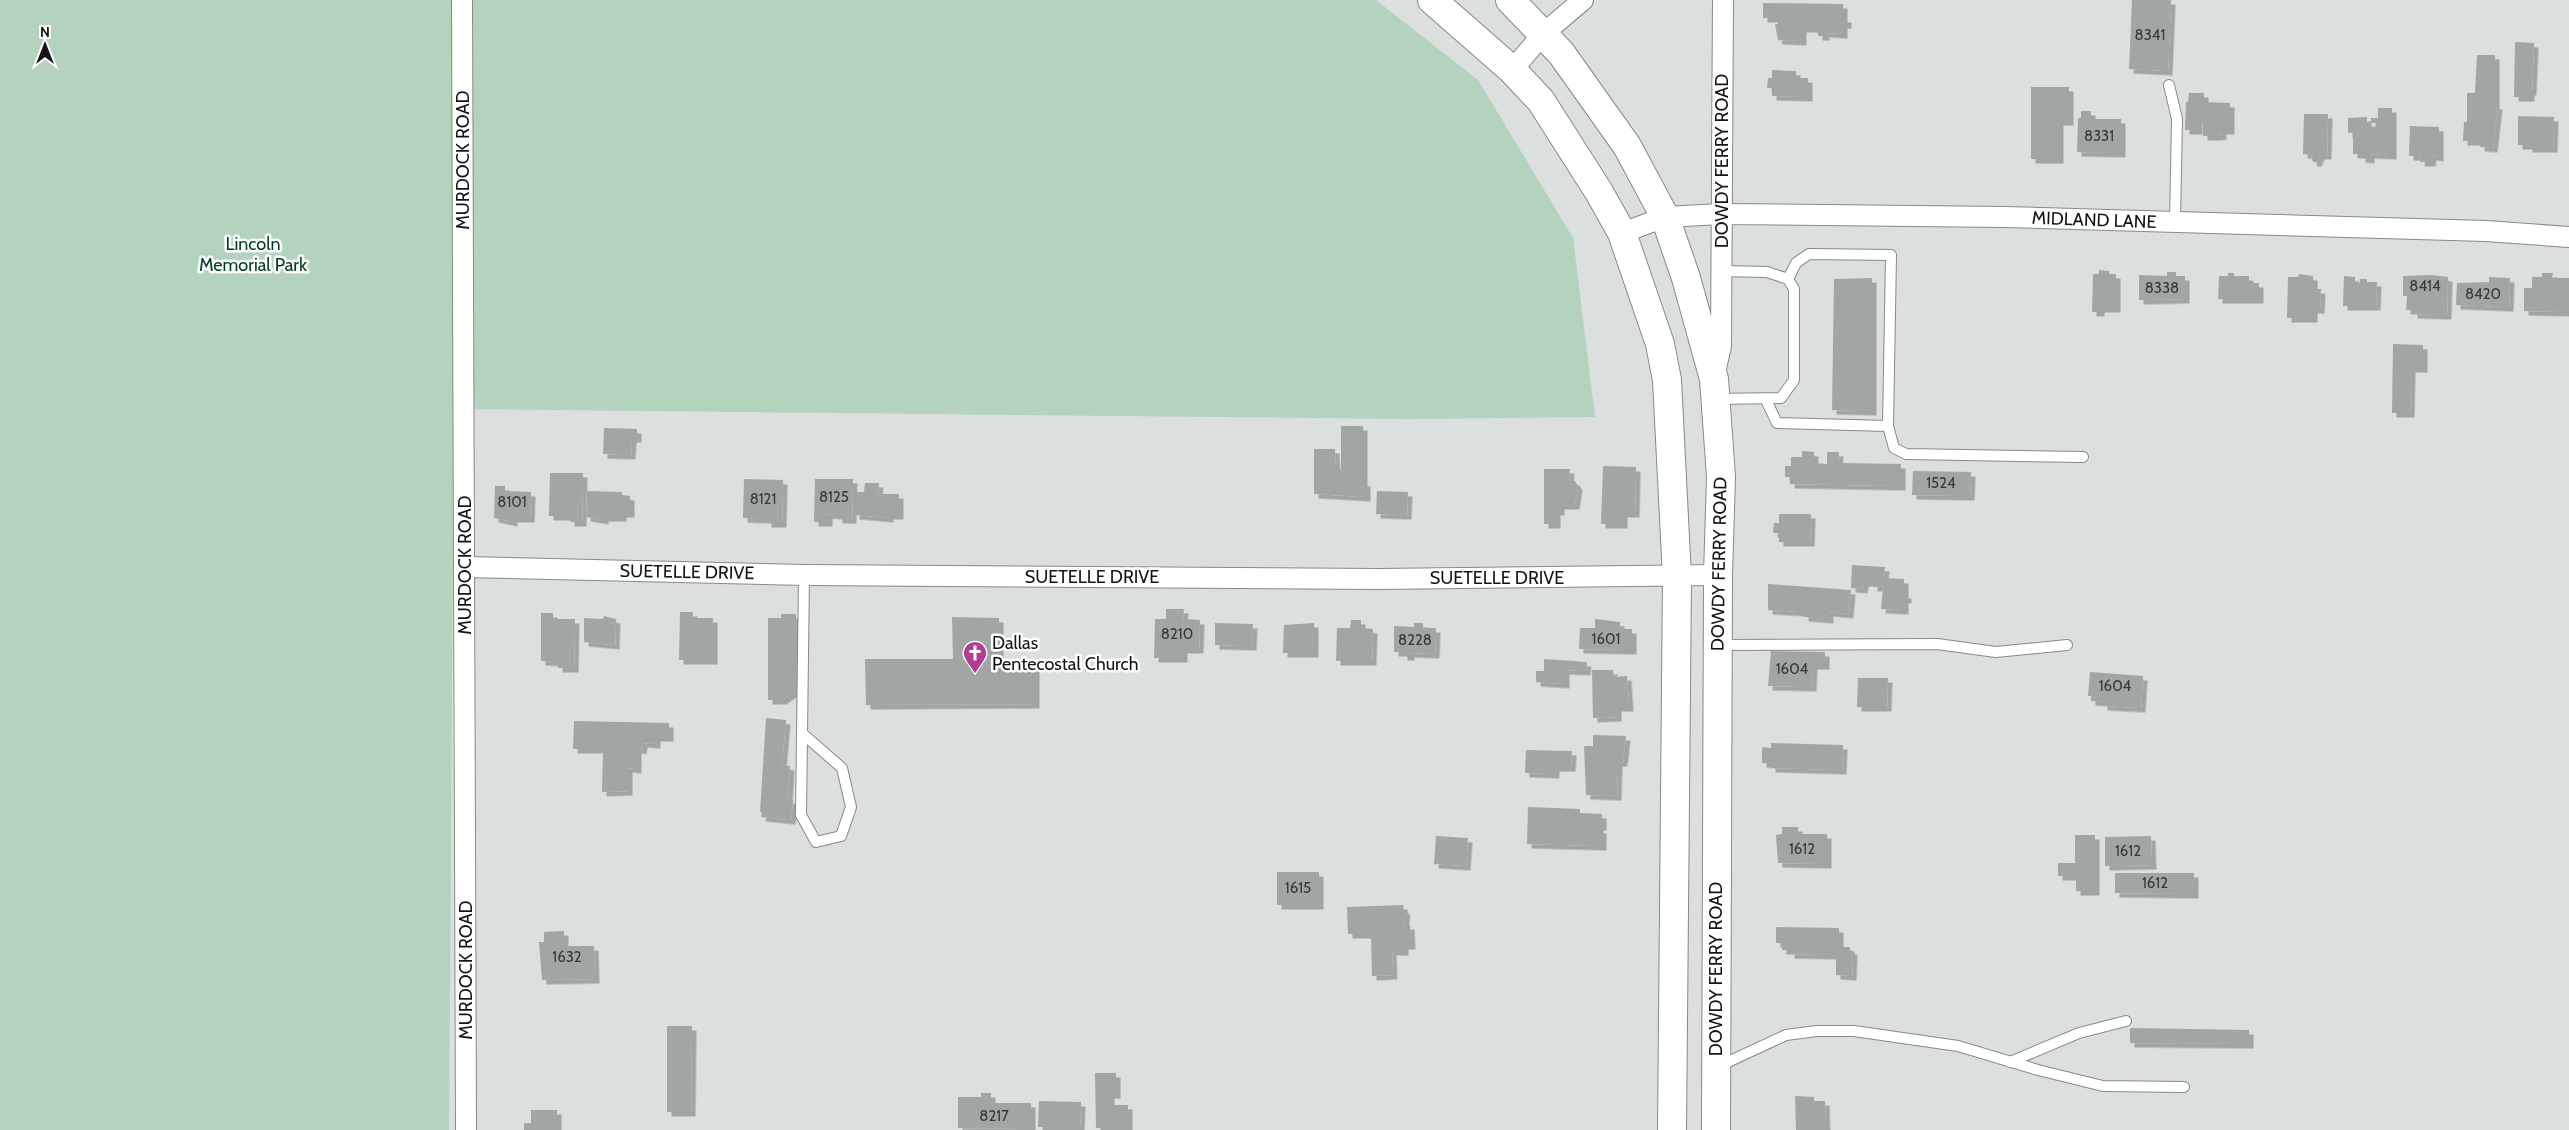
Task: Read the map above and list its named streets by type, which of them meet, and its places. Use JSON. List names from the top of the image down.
{
  "streets": {
    "main road": ["DOWDY FERRY ROAD"],
    "street": ["MURDOCK ROAD", "MIDLAND LANE", "SUETELLE DRIVE"]
  },
  "crossings": [
    ["MURDOCK ROAD", "SUETELLE DRIVE"],
    ["DOWDY FERRY ROAD", "MIDLAND LANE"],
    ["DOWDY FERRY ROAD", "SUETELLE DRIVE"]
  ],
  "parks": ["Lincoln Memorial Park"],
  "places": {
    "church": ["Dallas Pentecostal Church"]
  },
  "house_numbers": [
    "8341",
    "8331",
    "8414",
    "8338",
    "8420",
    "1524",
    "8125",
    "8121",
    "8101",
    "8210",
    "1601",
    "8228",
    "1604",
    "1604",
    "1612",
    "1612",
    "1612",
    "1615",
    "1632",
    "8217"
  ],
  "north": "top"
}
